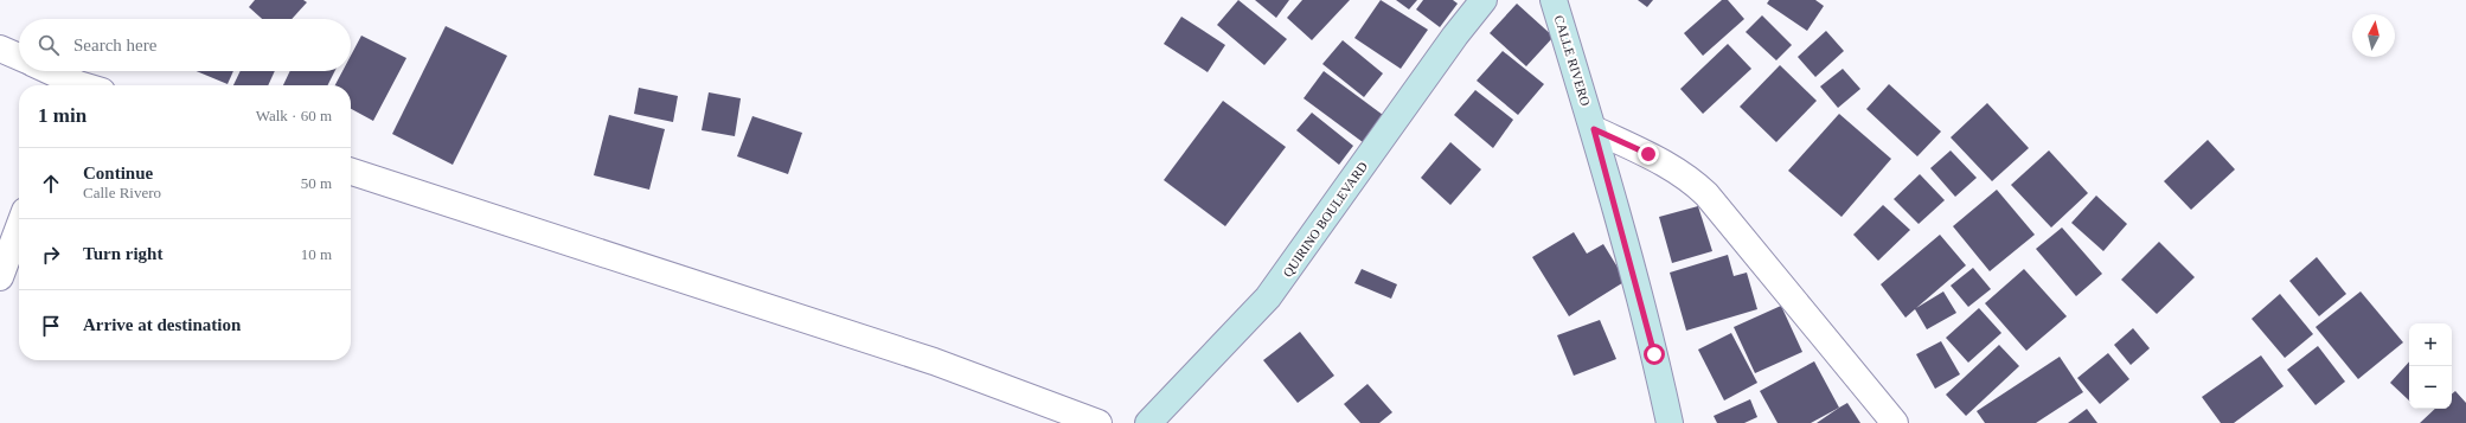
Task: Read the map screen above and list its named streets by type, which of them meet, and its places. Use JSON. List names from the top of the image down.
{
  "streets": {
    "main road": ["CALLE RIVERO", "QUIRINO BOULEVARD"]
  },
  "north": "top",
  "page": {
    "search": "Search here",
    "heading": ["1 min", "Walk · 60 m"],
    "list": [
      ["Continue", "Calle Rivero", "50 m"],
      ["Turn right", "10 m"],
      "Arrive at destination"
    ],
    "map_buttons": ["+", "−"]
  }
}
